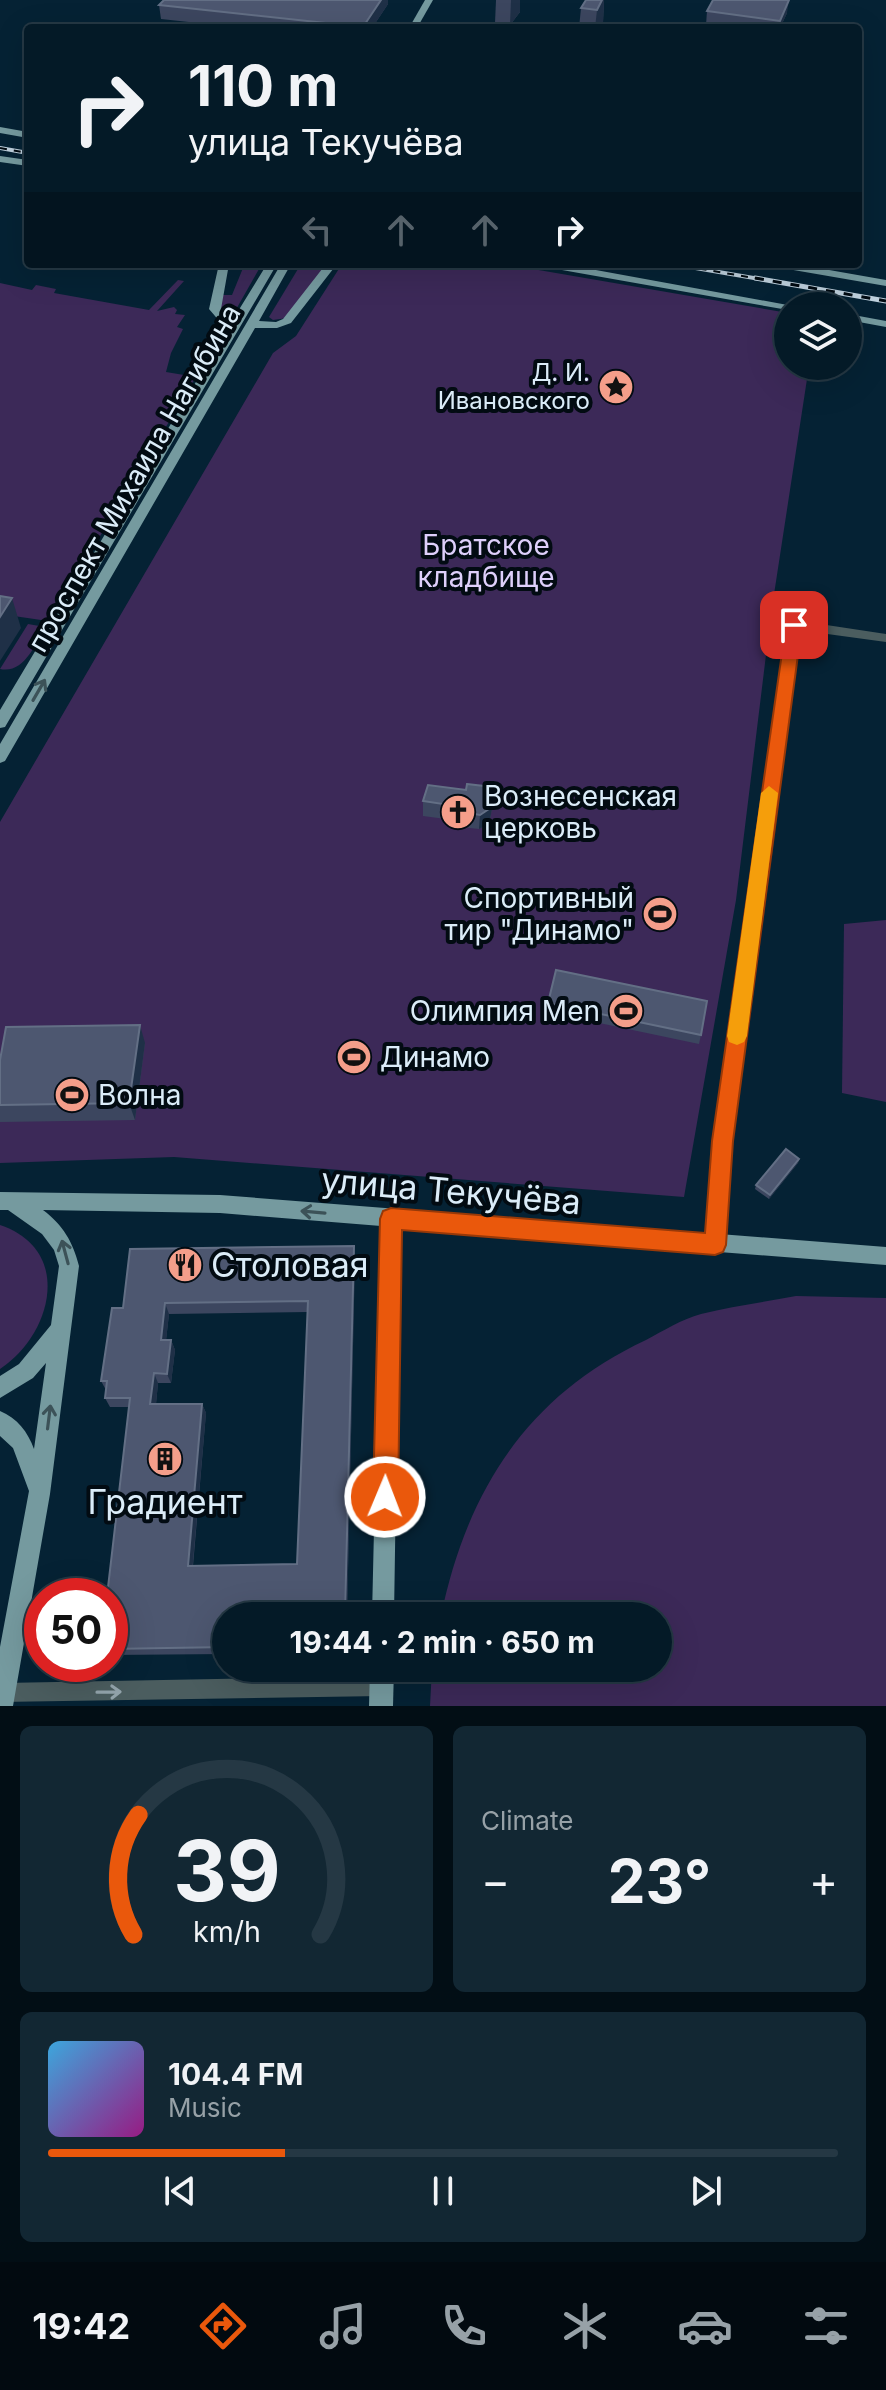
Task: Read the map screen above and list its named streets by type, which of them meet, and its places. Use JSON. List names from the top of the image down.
{
  "streets": {
    "main road": ["проспект Михаила Нагибина", "улица Текучёва"]
  },
  "one_way": ["улица Текучёва"],
  "parks": ["Братское кладбище"],
  "places": {
    "place": ["Д. И. Ивановского"],
    "church": ["Вознесенская церковь"],
    "sports": [
      "Спортивный тир \"Динамо\"",
      "Олимпия Men",
      "Динамо",
      "Волна"
    ],
    "restaurant": ["Столовая"],
    "building": ["Градиент"]
  },
  "page": {
    "turn": ["110 m", "улица Текучёва"],
    "limit": "50",
    "trip": "19:44 · 2 min · 650 m",
    "tile": "Climate",
    "heat": ["−", "23°", "+"],
    "song": ["104.4 FM", "Music"],
    "tabs": "19:42",
    "gauge": ["39", "km/h"]
  }
}
